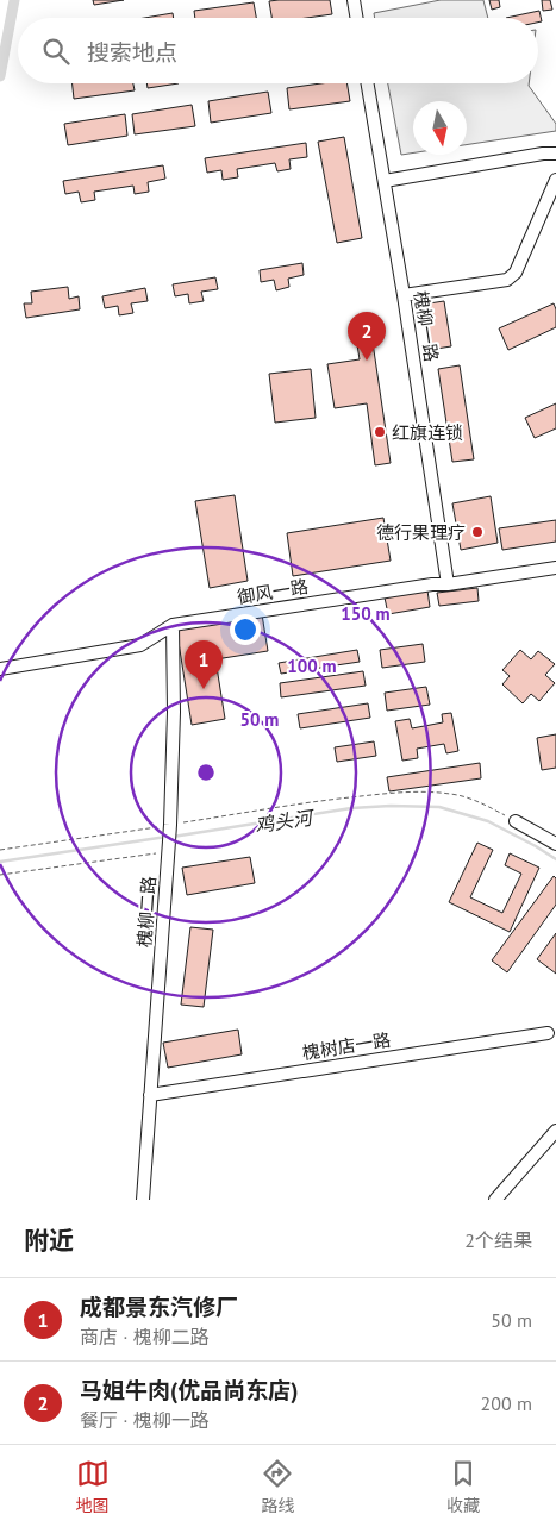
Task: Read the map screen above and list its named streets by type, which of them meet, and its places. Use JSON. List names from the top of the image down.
{
  "streets": {
    "street": [
      "槐柳一路",
      "御风一路",
      "槐柳二路",
      "槐树店一路"
    ]
  },
  "crossings": [
    ["槐柳一路", "御风一路"],
    ["御风一路", "槐柳二路"],
    ["槐柳二路", "槐树店一路"]
  ],
  "water": ["鸡头河"],
  "places": ["红旗连锁", "德行果理疗"],
  "north": "bottom",
  "page": {
    "search": "搜索地点",
    "pins": ["2", "1"],
    "heading": ["附近", "2个结果"],
    "list": [
      {
        "mark": "1",
        "name": "成都景东汽修厂",
        "note": "商店 · 槐柳二路",
        "value": "50 m"
      },
      {
        "mark": "2",
        "name": "马姐牛肉(优品尚东店)",
        "note": "餐厅 · 槐柳一路",
        "value": "200 m"
      }
    ],
    "nav": ["地图", "路线", "收藏"]
  },
  "rings": ["150 m", "100 m", "50 m"]
}
